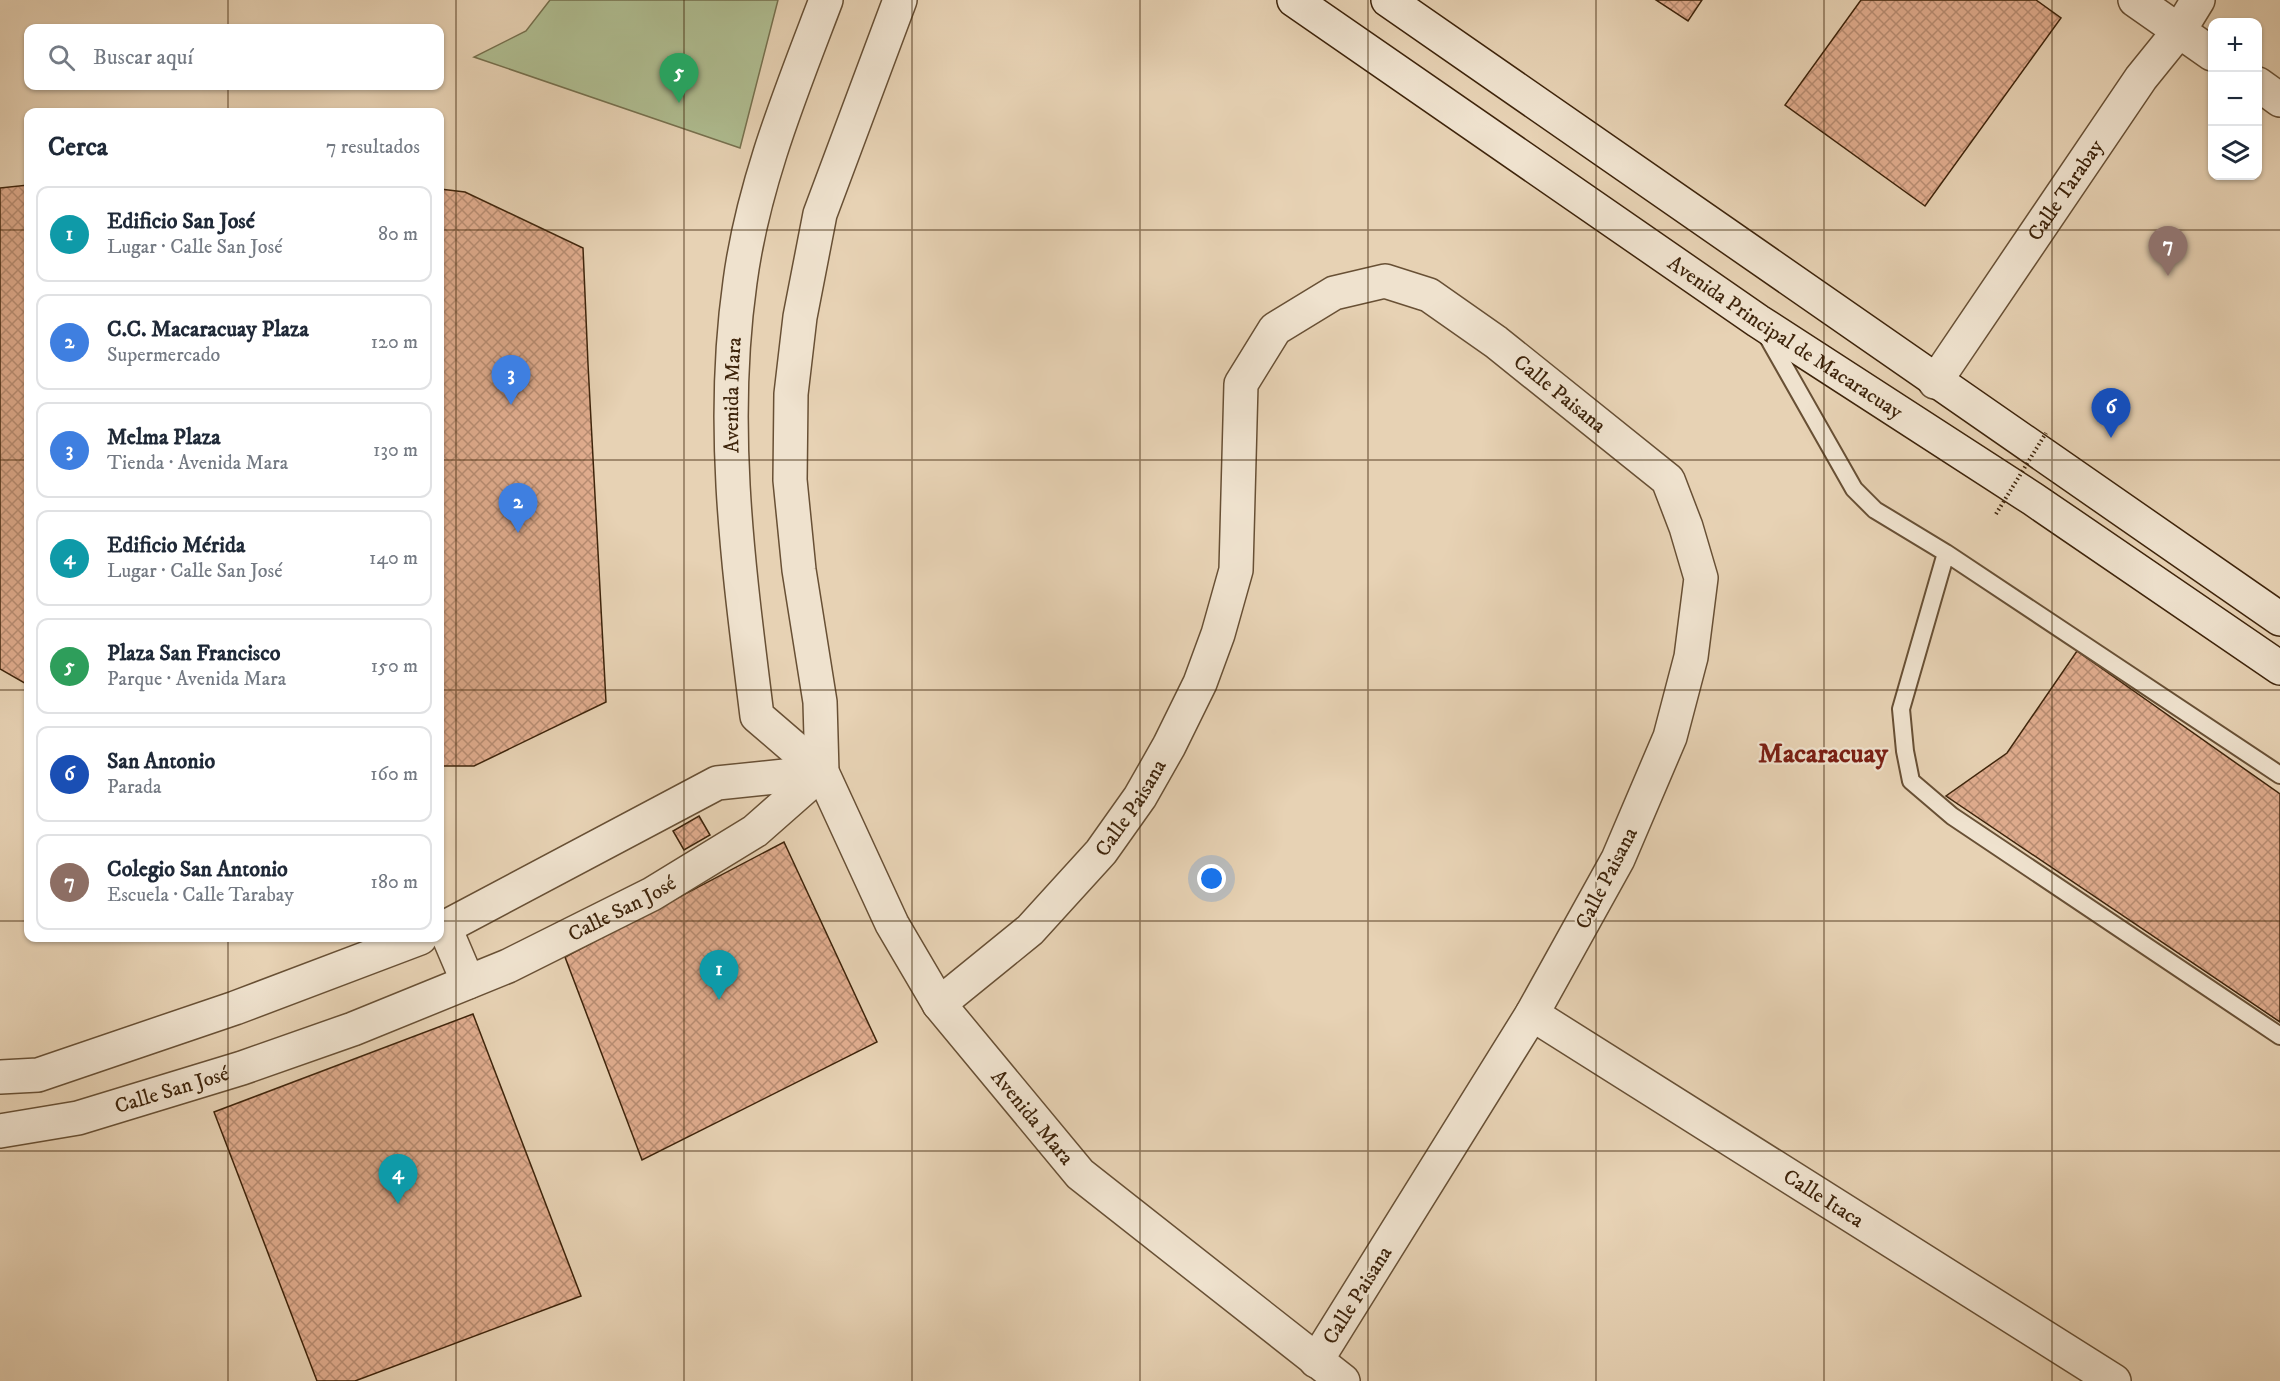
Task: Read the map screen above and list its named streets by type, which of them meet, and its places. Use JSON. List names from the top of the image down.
{
  "streets": {
    "street": [
      "Calle Tarabay",
      "Avenida Principal de Macaracuay",
      "Calle Paisana",
      "Avenida Mara",
      "Calle San José",
      "Calle Itaca"
    ]
  },
  "crossings": [
    ["Calle Paisana", "Avenida Mara"],
    ["Calle Paisana", "Calle Itaca"],
    ["Avenida Mara", "Calle San José"]
  ],
  "districts": ["Macaracuay"],
  "page": {
    "map_buttons": ["+", "−"],
    "search": "Buscar aquí",
    "pins": [
      "5",
      "7",
      "3",
      "6",
      "2",
      "1",
      "4"
    ],
    "heading": ["Cerca", "7 resultados"],
    "list": [
      {
        "mark": "1",
        "name": "Edificio San José",
        "note": "Lugar · Calle San José",
        "value": "80 m"
      },
      {
        "mark": "2",
        "name": "C.C. Macaracuay Plaza",
        "note": "Supermercado",
        "value": "120 m"
      },
      {
        "mark": "3",
        "name": "Melma Plaza",
        "note": "Tienda · Avenida Mara",
        "value": "130 m"
      },
      {
        "mark": "4",
        "name": "Edificio Mérida",
        "note": "Lugar · Calle San José",
        "value": "140 m"
      },
      {
        "mark": "5",
        "name": "Plaza San Francisco",
        "note": "Parque · Avenida Mara",
        "value": "150 m"
      },
      {
        "mark": "6",
        "name": "San Antonio",
        "note": "Parada",
        "value": "160 m"
      },
      {
        "mark": "7",
        "name": "Colegio San Antonio",
        "note": "Escuela · Calle Tarabay",
        "value": "180 m"
      }
    ]
  }
}
